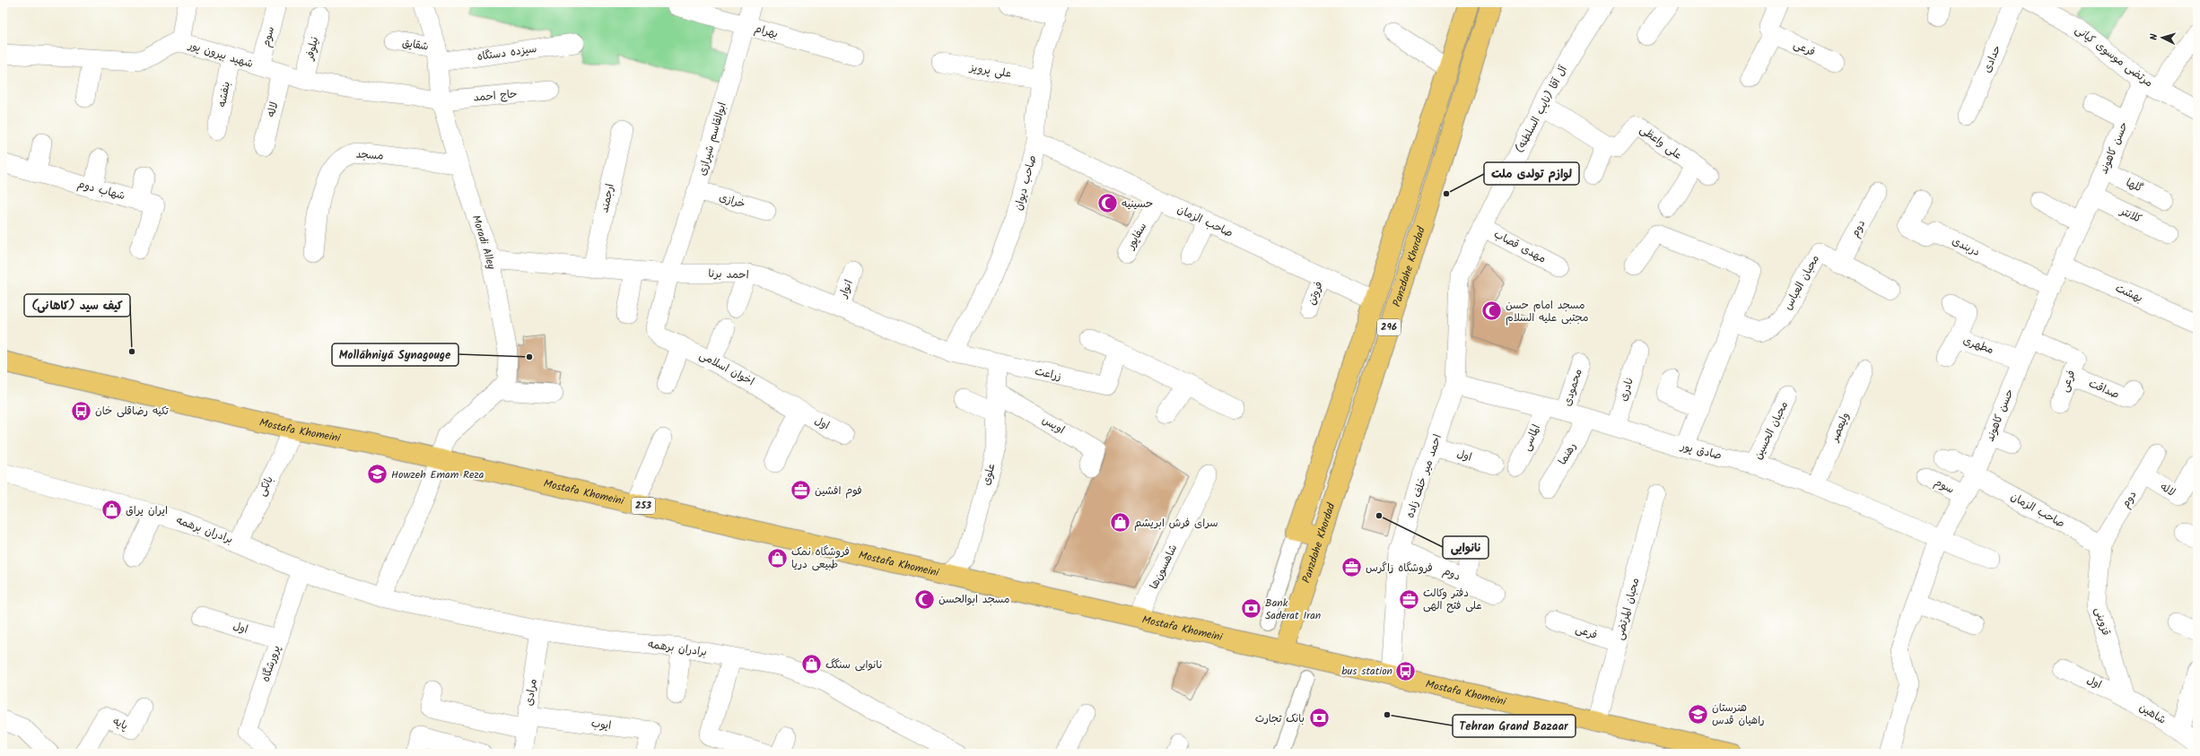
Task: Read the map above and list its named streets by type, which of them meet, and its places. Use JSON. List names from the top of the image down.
{
  "streets": {
    "main road": [
      "Panzdahe Khordad",
      "296",
      "Mostafa Khomeini",
      "253"
    ],
    "street": [
      "بهرام",
      "سوم",
      "شقایق",
      "نیلوفر",
      "فرعی",
      "سیزده دستگاه",
      "شهید بیرون پور",
      "مرتضی موسوی کیانی",
      "حدادی",
      "علی پرویز",
      "بنفشه",
      "حاج احمد",
      "لاله",
      "آل آقا (نایب السلطنه)",
      "ابوالقاسم شیرازی",
      "علی واعظی",
      "حسن کاهوند",
      "مسجد",
      "صاحب دیوان",
      "گلها",
      "شهاب دوم",
      "ارجمند",
      "خرازی",
      "کلانتر",
      "صاحب الزمان",
      "دوم",
      "سفاپور",
      "Moradi Alley",
      "مهدی قصاب",
      "دربندی",
      "احمد برنا",
      "محبان العباس",
      "انوار",
      "فروتن",
      "بهشت",
      "مطهری",
      "اخوان اسلامی",
      "زراعت",
      "محمودی",
      "نادری",
      "صداقت",
      "اول",
      "اویس",
      "ولیعصر",
      "محبان الحسین",
      "الماسی",
      "صادق پور",
      "رهنما",
      "علوی",
      "احمد میر خلف زاده",
      "بانکی",
      "برادران برهمه",
      "شاهسون‌ها",
      "محبان المرتضی",
      "قزوینی",
      "پرورشگاه",
      "مرادی",
      "شاهین",
      "پایه",
      "ایوب"
    ]
  },
  "crossings": [
    ["بهرام", "ابوالقاسم شیرازی"],
    ["سوم", "شهید بیرون پور"],
    ["سوم", "حسن کاهوند"],
    ["شقایق", "سیزده دستگاه"],
    ["شقایق", "Moradi Alley"],
    ["نیلوفر", "شهید بیرون پور"],
    ["فرعی", "صداقت"],
    ["فرعی", "محبان المرتضی"],
    ["سیزده دستگاه", "Moradi Alley"],
    ["شهید بیرون پور", "بنفشه"],
    ["شهید بیرون پور", "حاج احمد"],
    ["شهید بیرون پور", "لاله"],
    ["شهید بیرون پور", "Moradi Alley"],
    ["مرتضی موسوی کیانی", "حسن کاهوند"],
    ["علی پرویز", "صاحب دیوان"],
    ["حاج احمد", "Moradi Alley"],
    ["لاله", "دوم"],
    ["آل آقا (نایب السلطنه)", "علی واعظی"],
    ["آل آقا (نایب السلطنه)", "مهدی قصاب"],
    ["آل آقا (نایب السلطنه)", "صادق پور"],
    ["آل آقا (نایب السلطنه)", "احمد میر خلف زاده"],
    ["ابوالقاسم شیرازی", "خرازی"],
    ["ابوالقاسم شیرازی", "احمد برنا"],
    ["ابوالقاسم شیرازی", "اخوان اسلامی"],
    ["حسن کاهوند", "گلها"],
    ["حسن کاهوند", "کلانتر"],
    ["حسن کاهوند", "صاحب الزمان"],
    ["حسن کاهوند", "دربندی"],
    ["حسن کاهوند", "بهشت"],
    ["حسن کاهوند", "مطهری"],
    ["حسن کاهوند", "صادق پور"],
    ["مسجد", "Moradi Alley"],
    ["صاحب دیوان", "صاحب الزمان"],
    ["صاحب دیوان", "احمد برنا"],
    ["صاحب دیوان", "زراعت"],
    ["ارجمند", "احمد برنا"],
    ["صاحب الزمان", "دوم"],
    ["صاحب الزمان", "سفاپور"],
    ["صاحب الزمان", "Panzdahe Khordad"],
    ["صاحب الزمان", "فروتن"],
    ["صاحب الزمان", "قزوینی"],
    ["دوم", "محبان العباس"],
    ["دوم", "احمد میر خلف زاده"],
    ["دوم", "قزوینی"],
    ["Moradi Alley", "احمد برنا"],
    ["Moradi Alley", "Mostafa Khomeini"],
    ["Panzdahe Khordad", "Mostafa Khomeini"],
    ["احمد برنا", "انوار"],
    ["احمد برنا", "اخوان اسلامی"],
    ["احمد برنا", "زراعت"],
    ["اخوان اسلامی", "اول"],
    ["زراعت", "علوی"],
    ["محمودی", "صادق پور"],
    ["نادری", "صادق پور"],
    ["اول", "احمد میر خلف زاده"],
    ["اول", "قزوینی"],
    ["اول", "پرورشگاه"],
    ["اول", "شاهین"],
    ["اویس", "علوی"],
    ["ولیعصر", "صادق پور"],
    ["Mostafa Khomeini", "علوی"],
    ["Mostafa Khomeini", "احمد میر خلف زاده"],
    ["Mostafa Khomeini", "بانکی"],
    ["Mostafa Khomeini", "شاهسون‌ها"],
    ["Mostafa Khomeini", "محبان المرتضی"],
    ["محبان الحسین", "صادق پور"],
    ["الماسی", "صادق پور"],
    ["صادق پور", "رهنما"],
    ["صادق پور", "احمد میر خلف زاده"],
    ["بانکی", "برادران برهمه"],
    ["برادران برهمه", "پرورشگاه"],
    ["برادران برهمه", "مرادی"],
    ["قزوینی", "شاهین"],
    ["مرادی", "ایوب"]
  ],
  "places": {
    "other": [
      "لوازم تولدی ملت",
      "کیف سید (کاهانی)",
      "Mollāhniyā Synagouge",
      "نانوایی",
      "Tehran Grand Bazaar"
    ],
    "mosque": ["حسینیه", "مسجد امام حسن مجتبی علیه السلام", "مسجد ابوالحسن"],
    "bus stop": ["تکیه رضاقلی خان", "bus station"],
    "school or university": ["Howzeh Emam Reza", "هنرستان راهیان قدس"],
    "office": ["فوم افشین", "فروشگاه زاگرس", "دفتر وکالت علی فتح الهی"],
    "shop": [
      "ایران یراق",
      "سرای فرش ابریشم",
      "فروشگاه نمک طبیعی دریا",
      "نانوایی سنگگ"
    ],
    "bank": ["Bank Saderat Iran", "بانک تجارت"]
  },
  "north": "left"
}
